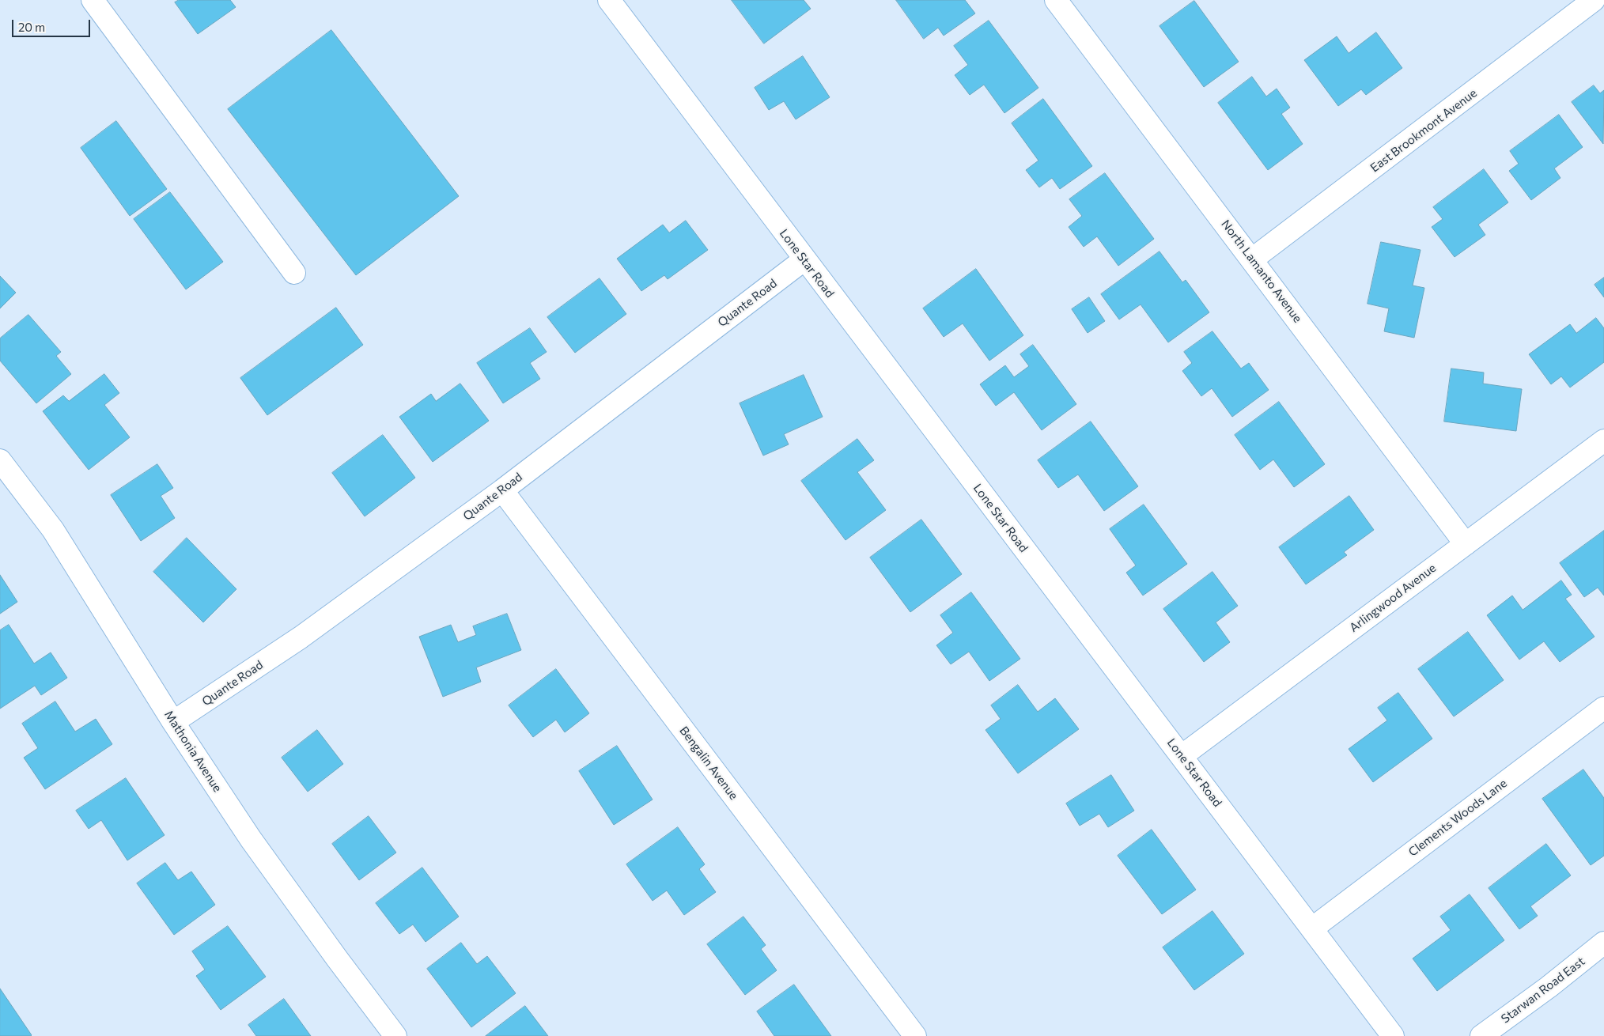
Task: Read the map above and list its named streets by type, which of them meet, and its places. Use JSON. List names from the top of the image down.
{
  "streets": {
    "street": [
      "East Brookmont Avenue",
      "Lone Star Road",
      "North Lamanto Avenue",
      "Quante Road",
      "Arlingwood Avenue",
      "Mathonia Avenue",
      "Bengalin Avenue",
      "Clements Woods Lane",
      "Starwan Road East"
    ]
  },
  "crossings": [
    ["East Brookmont Avenue", "North Lamanto Avenue"],
    ["Lone Star Road", "Quante Road"],
    ["Lone Star Road", "Arlingwood Avenue"],
    ["Lone Star Road", "Clements Woods Lane"],
    ["North Lamanto Avenue", "Arlingwood Avenue"],
    ["Quante Road", "Mathonia Avenue"],
    ["Quante Road", "Bengalin Avenue"]
  ],
  "scale_bar": "20 m"
}
